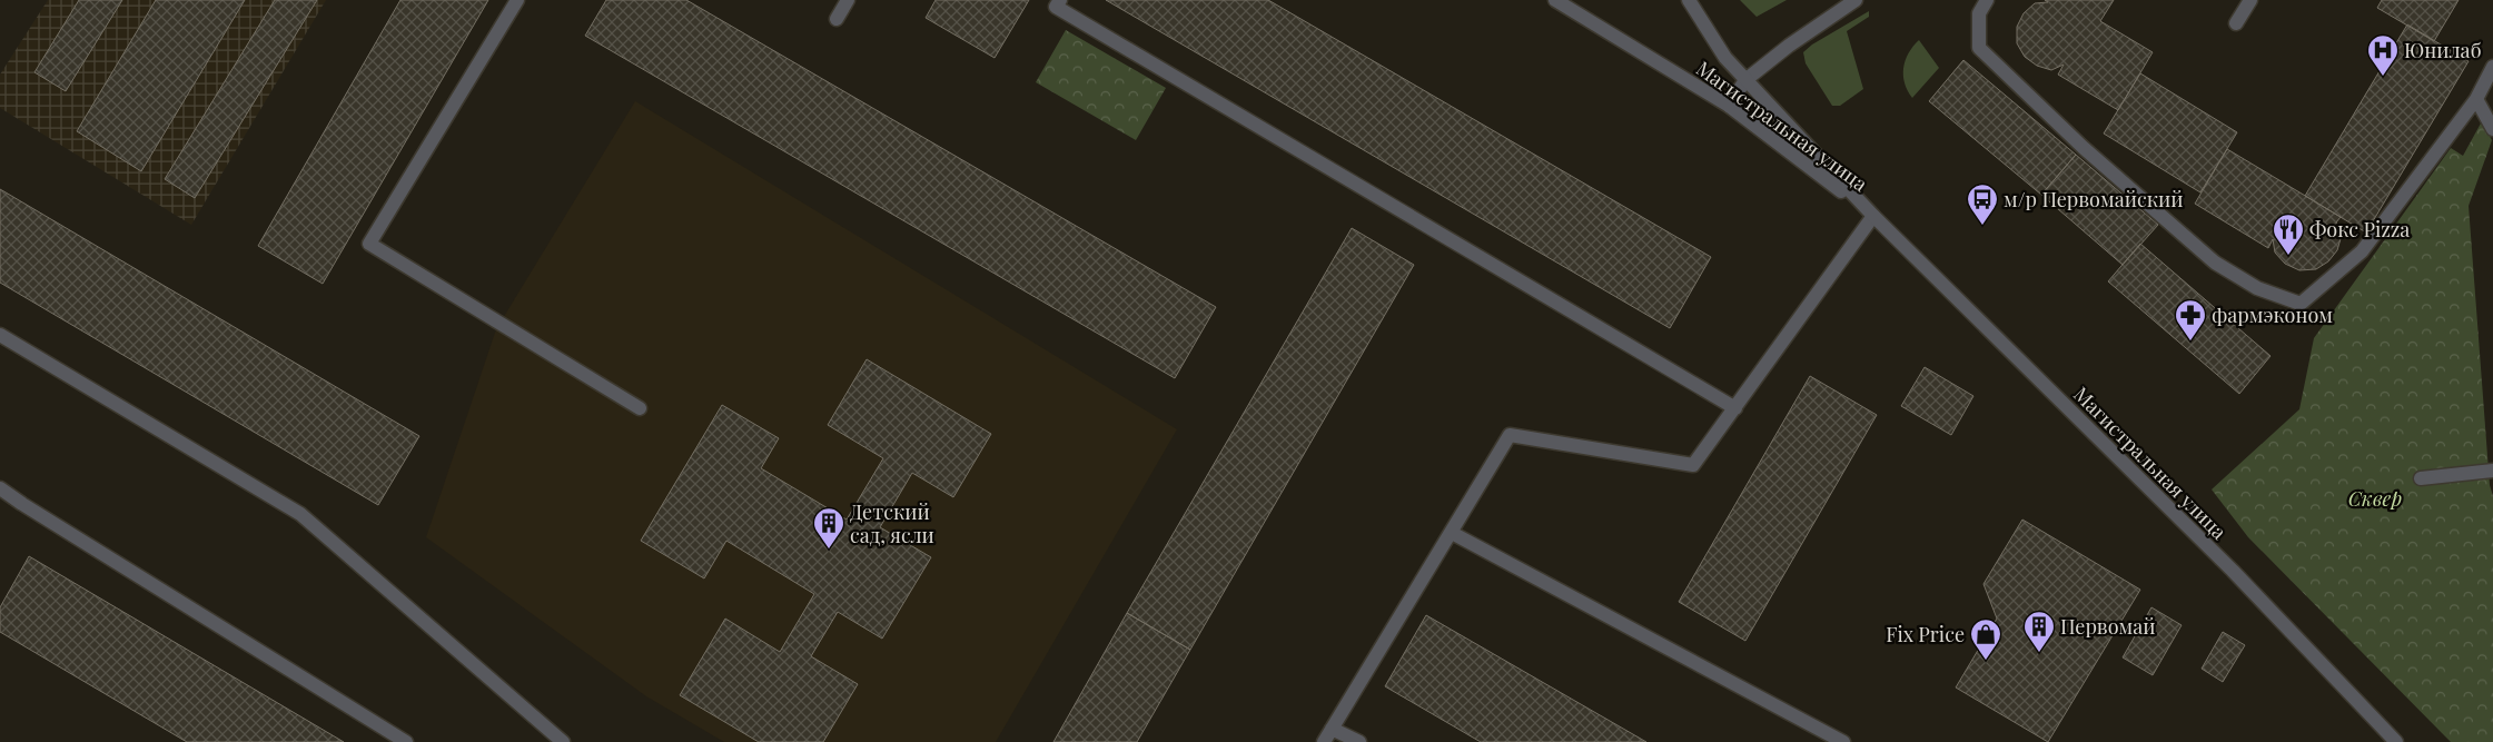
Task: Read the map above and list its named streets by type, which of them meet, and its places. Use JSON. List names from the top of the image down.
{
  "streets": {
    "street": ["Магистральная улица"]
  },
  "parks": ["Сквер"],
  "places": {
    "hospital": ["Юнилаб"],
    "bus stop": ["м/р Первомайский"],
    "restaurant": ["Фокс Pizza"],
    "pharmacy": ["фармэконом"],
    "building": ["Детский сад, ясли", "Первомай"],
    "shop": ["Fix Price"]
  }
}
